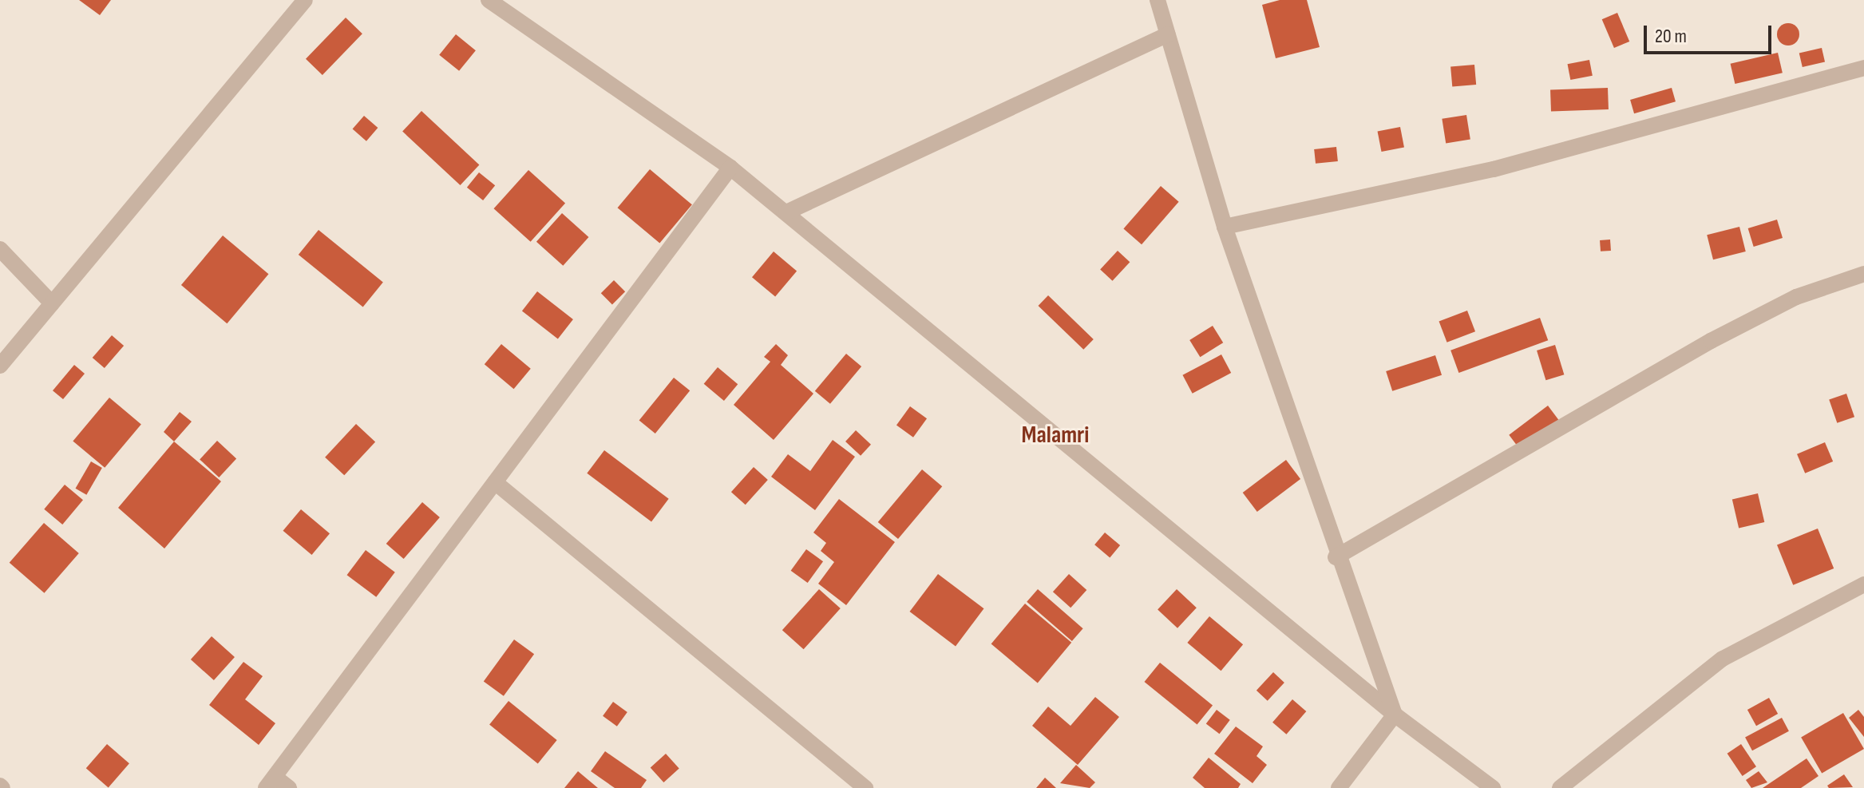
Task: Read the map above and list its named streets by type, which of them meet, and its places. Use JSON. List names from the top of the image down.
{
  "districts": ["Malamri"],
  "scale_bar": "20 m"
}
